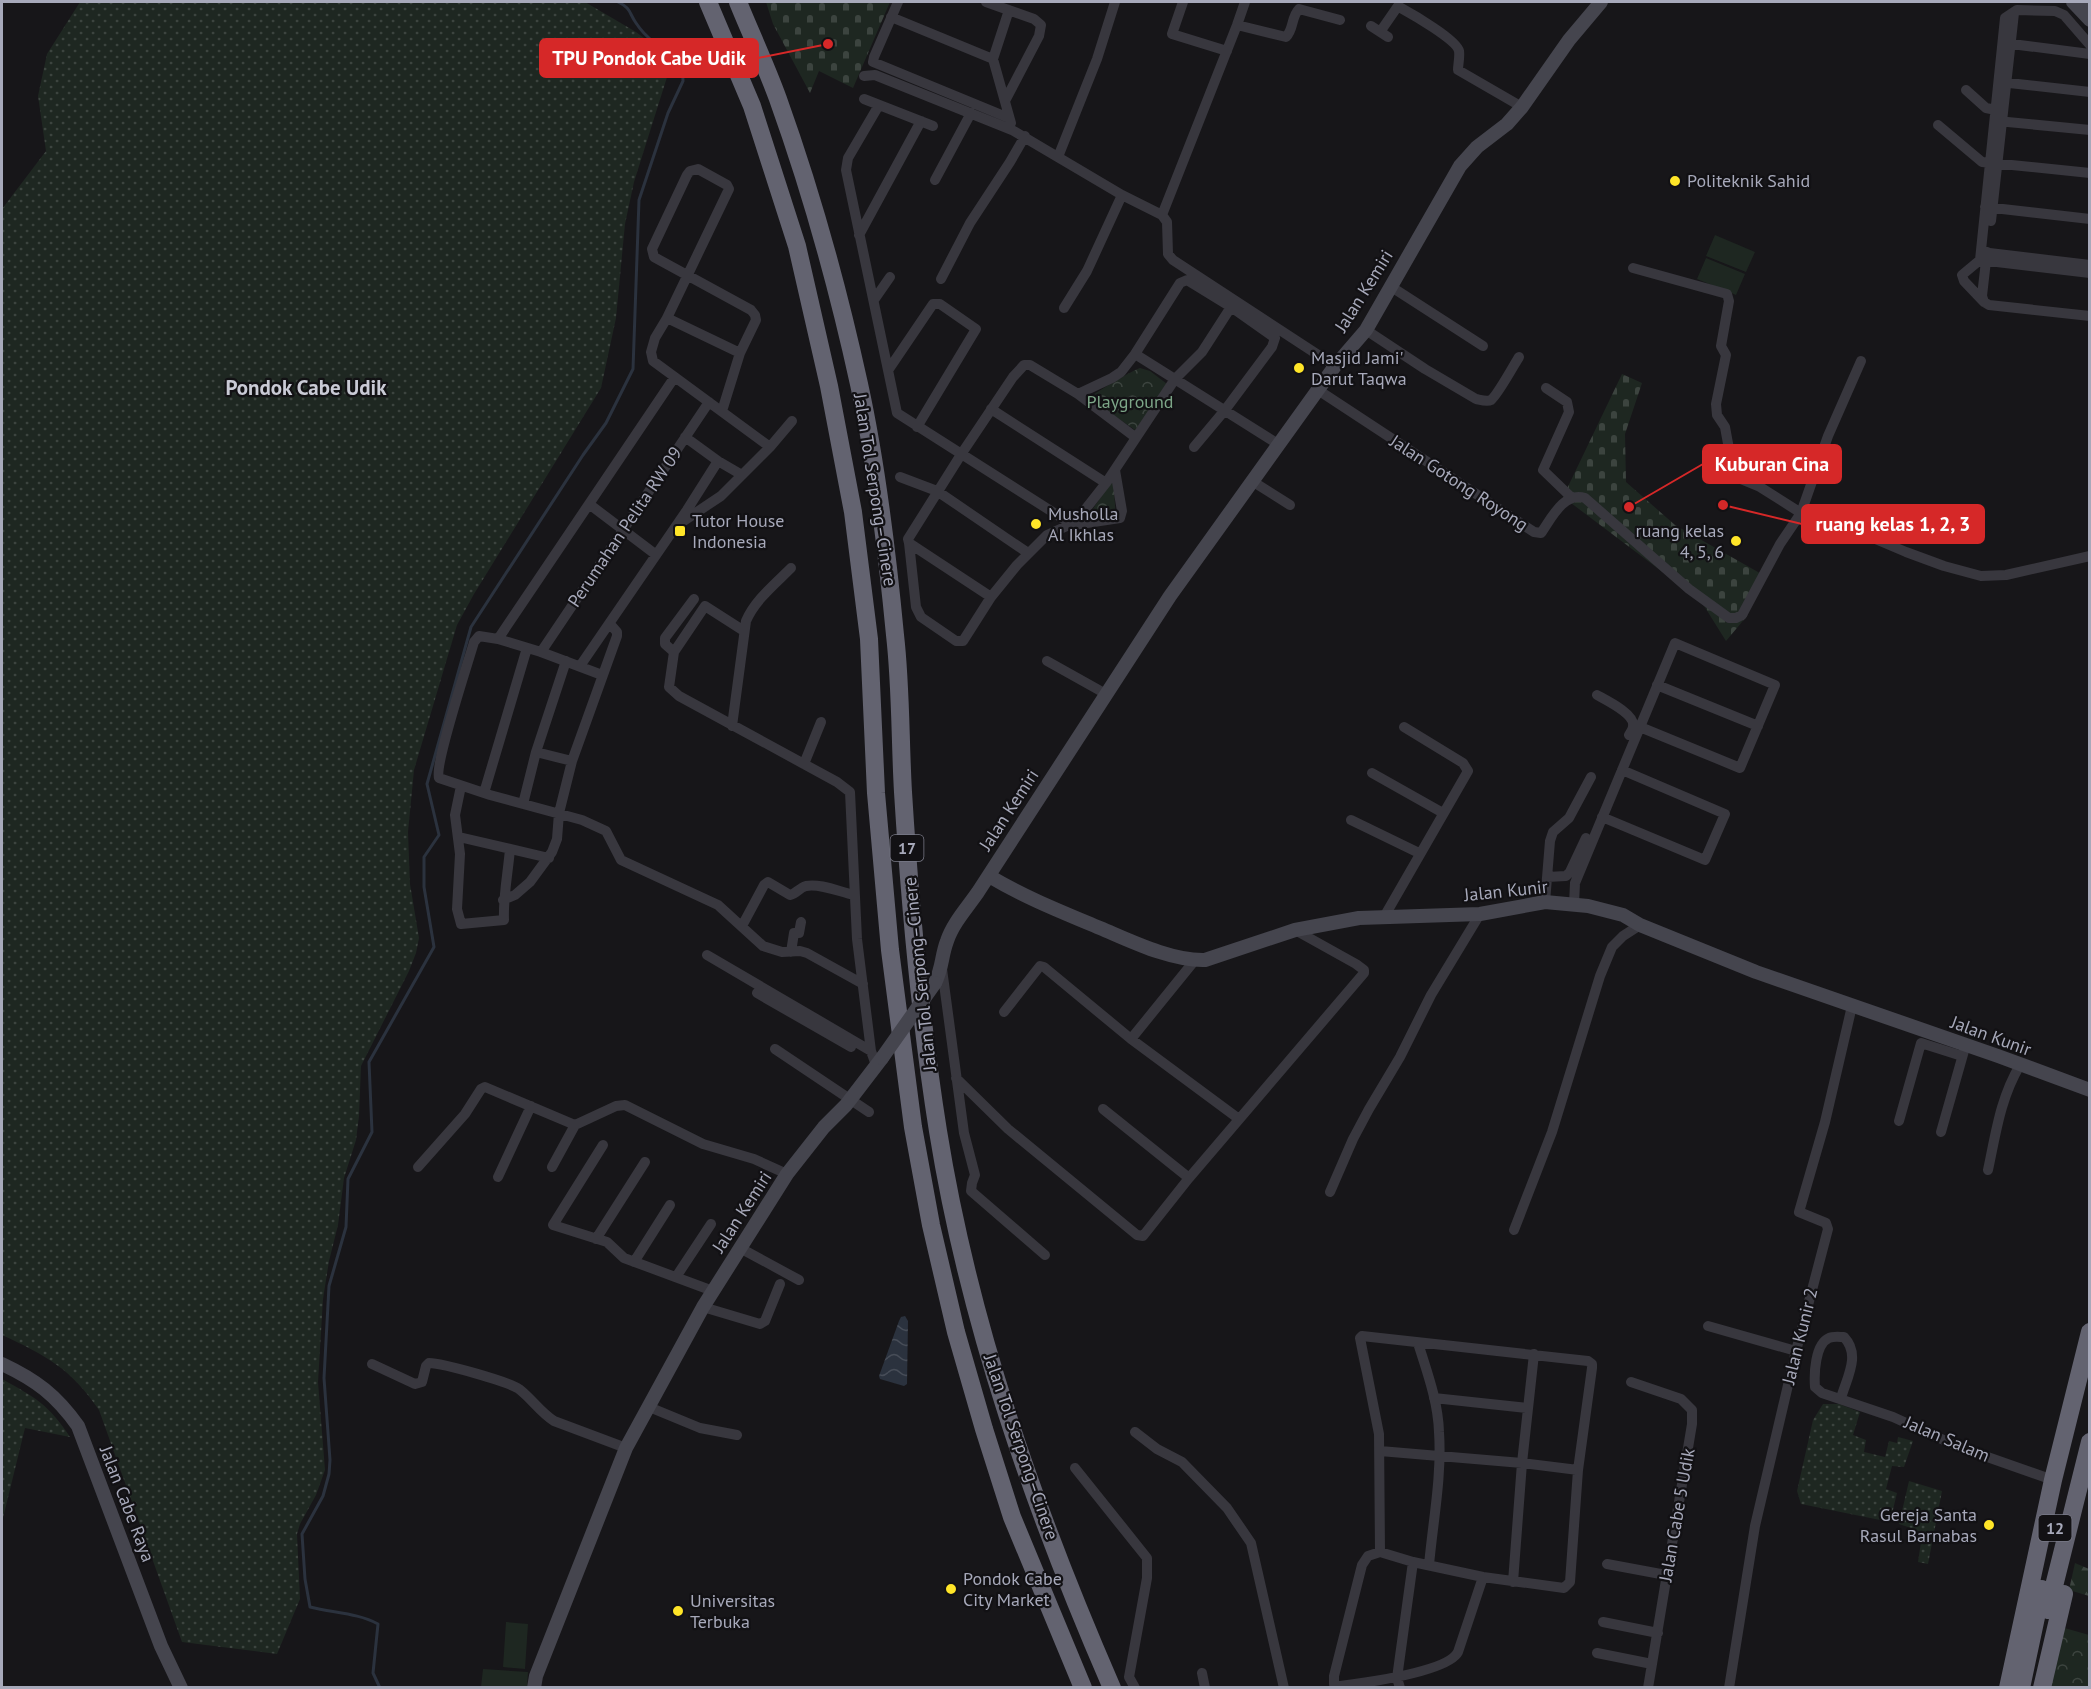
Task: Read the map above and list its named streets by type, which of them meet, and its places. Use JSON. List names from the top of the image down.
{
  "streets": {
    "highway": ["Jalan Tol Serpong–Cinere", "17", "12"],
    "street": [
      "Jalan Kemiri",
      "Jalan Gotong Royong",
      "Perumahan Pelita RW 09",
      "Jalan Kunir",
      "Jalan Kunir 2",
      "Jalan Salam",
      "Jalan Cabe Raya",
      "Jalan Cabe 5 Udik"
    ]
  },
  "crossings": [
    ["Jalan Kemiri", "Jalan Gotong Royong"],
    ["Jalan Kemiri", "Jalan Kunir"],
    ["Jalan Kunir", "Jalan Kunir 2"]
  ],
  "districts": ["Pondok Cabe Udik"],
  "parks": ["Playground"],
  "places": {
    "other": [
      "TPU Pondok Cabe Udik",
      "Politeknik Sahid",
      "Masjid Jami' Darut Taqwa",
      "ruang kelas 1, 2, 3",
      "Kuburan Cina",
      "Musholla Al Ikhlas",
      "ruang kelas 4, 5, 6",
      "Gereja Santa Rasul Barnabas",
      "Pondok Cabe City Market",
      "Universitas Terbuka"
    ],
    "transit": ["Tutor House Indonesia"]
  }
}
